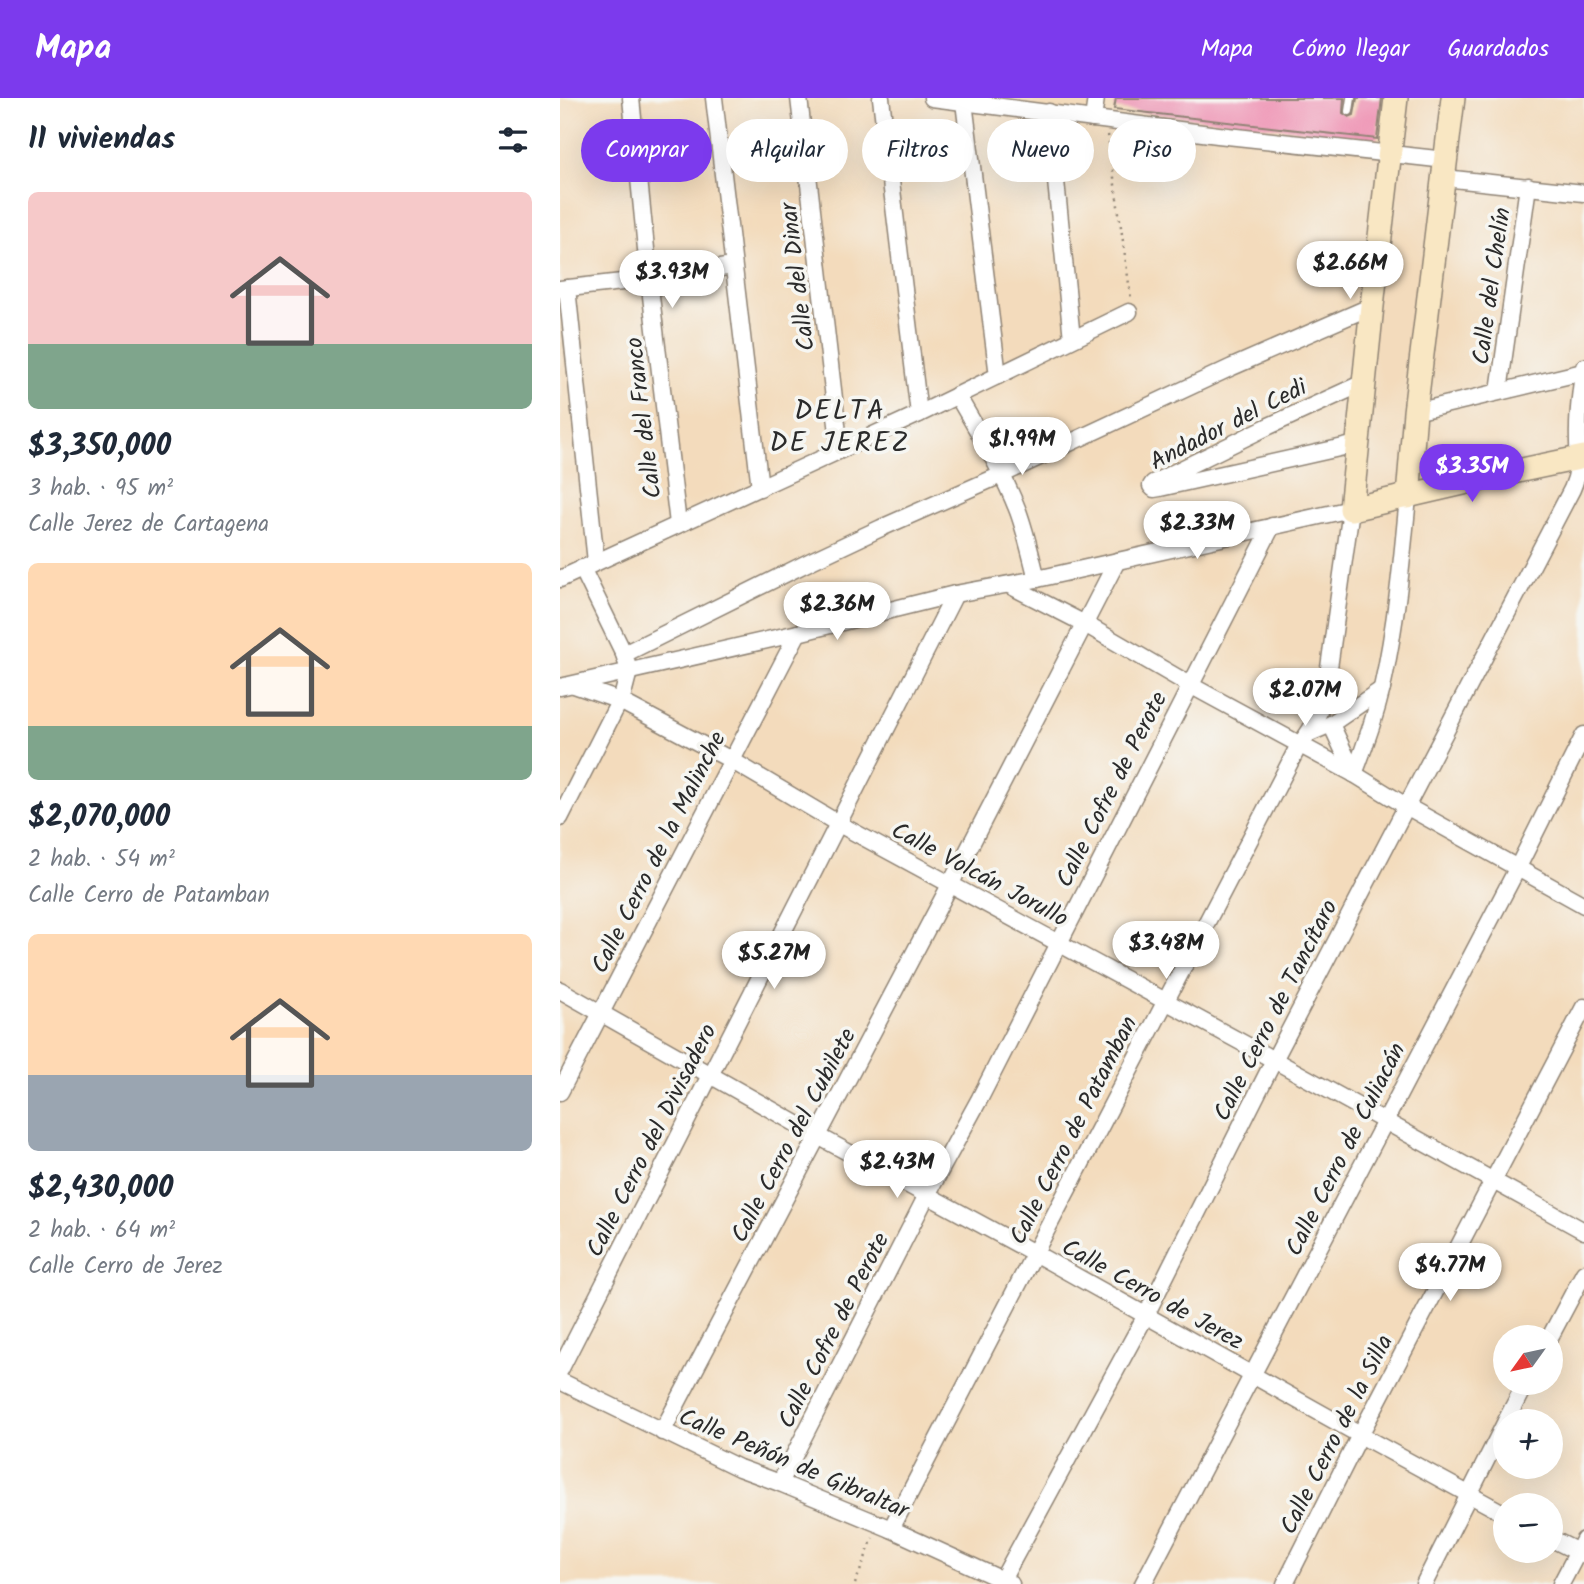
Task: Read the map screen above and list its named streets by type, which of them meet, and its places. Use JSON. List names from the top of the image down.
{
  "streets": {
    "street": [
      "Calle del Dinar",
      "Calle del Chelín",
      "Calle del Franco",
      "Andador del Cedi",
      "Calle Cofre de Perote",
      "Calle Cerro de la Malinche",
      "Calle Volcán Jorullo",
      "Calle Cerro de Tancítaro",
      "Calle Cerro de Patamban",
      "Calle Cerro del Cubilete",
      "Calle Cerro del Divisadero",
      "Calle Cerro de Culiacán",
      "Calle Cerro de Jerez",
      "Calle Cerro de la Silla",
      "Calle Peñón de Gibraltar"
    ]
  },
  "crossings": [
    ["Calle Cofre de Perote", "Calle Volcán Jorullo"],
    ["Calle Cofre de Perote", "Calle Cerro de Jerez"],
    ["Calle Cofre de Perote", "Calle Peñón de Gibraltar"],
    ["Calle Cerro de la Malinche", "Calle Volcán Jorullo"],
    ["Calle Cerro de la Malinche", "Calle Cerro de Jerez"],
    ["Calle Volcán Jorullo", "Calle Cerro de Tancítaro"],
    ["Calle Volcán Jorullo", "Calle Cerro de Patamban"],
    ["Calle Volcán Jorullo", "Calle Cerro del Cubilete"],
    ["Calle Volcán Jorullo", "Calle Cerro del Divisadero"],
    ["Calle Volcán Jorullo", "Calle Cerro de Culiacán"],
    ["Calle Volcán Jorullo", "Calle Cerro de la Silla"],
    ["Calle Cerro de Tancítaro", "Calle Cerro de Jerez"],
    ["Calle Cerro de Tancítaro", "Calle Peñón de Gibraltar"],
    ["Calle Cerro de Patamban", "Calle Cerro de Jerez"],
    ["Calle Cerro de Patamban", "Calle Peñón de Gibraltar"],
    ["Calle Cerro del Cubilete", "Calle Cerro de Jerez"],
    ["Calle Cerro del Cubilete", "Calle Peñón de Gibraltar"],
    ["Calle Cerro del Divisadero", "Calle Cerro de Jerez"],
    ["Calle Cerro de Culiacán", "Calle Cerro de Jerez"],
    ["Calle Cerro de Jerez", "Calle Cerro de la Silla"]
  ],
  "districts": ["DELTA DE JEREZ"],
  "north": "bottom left",
  "page": {
    "header": "Mapa",
    "nav": ["Mapa", "Cómo llegar", "Guardados"],
    "heading": "11 viviendas",
    "chip": [
      "Comprar",
      "Alquilar",
      "Filtros",
      "Nuevo",
      "Piso"
    ],
    "list": [
      {
        "name": "$3,350,000",
        "note": "3 hab. · 95 m² · Calle Jerez de Cartagena"
      },
      {
        "name": "$2,070,000",
        "note": "2 hab. · 54 m² · Calle Cerro de Patamban"
      },
      {
        "name": "$2,430,000",
        "note": "2 hab. · 64 m² · Calle Cerro de Jerez"
      }
    ],
    "price": [
      "$2.66M",
      "$3.93M",
      "$1.99M",
      "$3.35M",
      "$2.33M",
      "$2.36M",
      "$2.07M",
      "$3.48M",
      "$5.27M",
      "$2.43M",
      "$4.77M"
    ],
    "map_buttons": ["+", "−"]
  }
}
